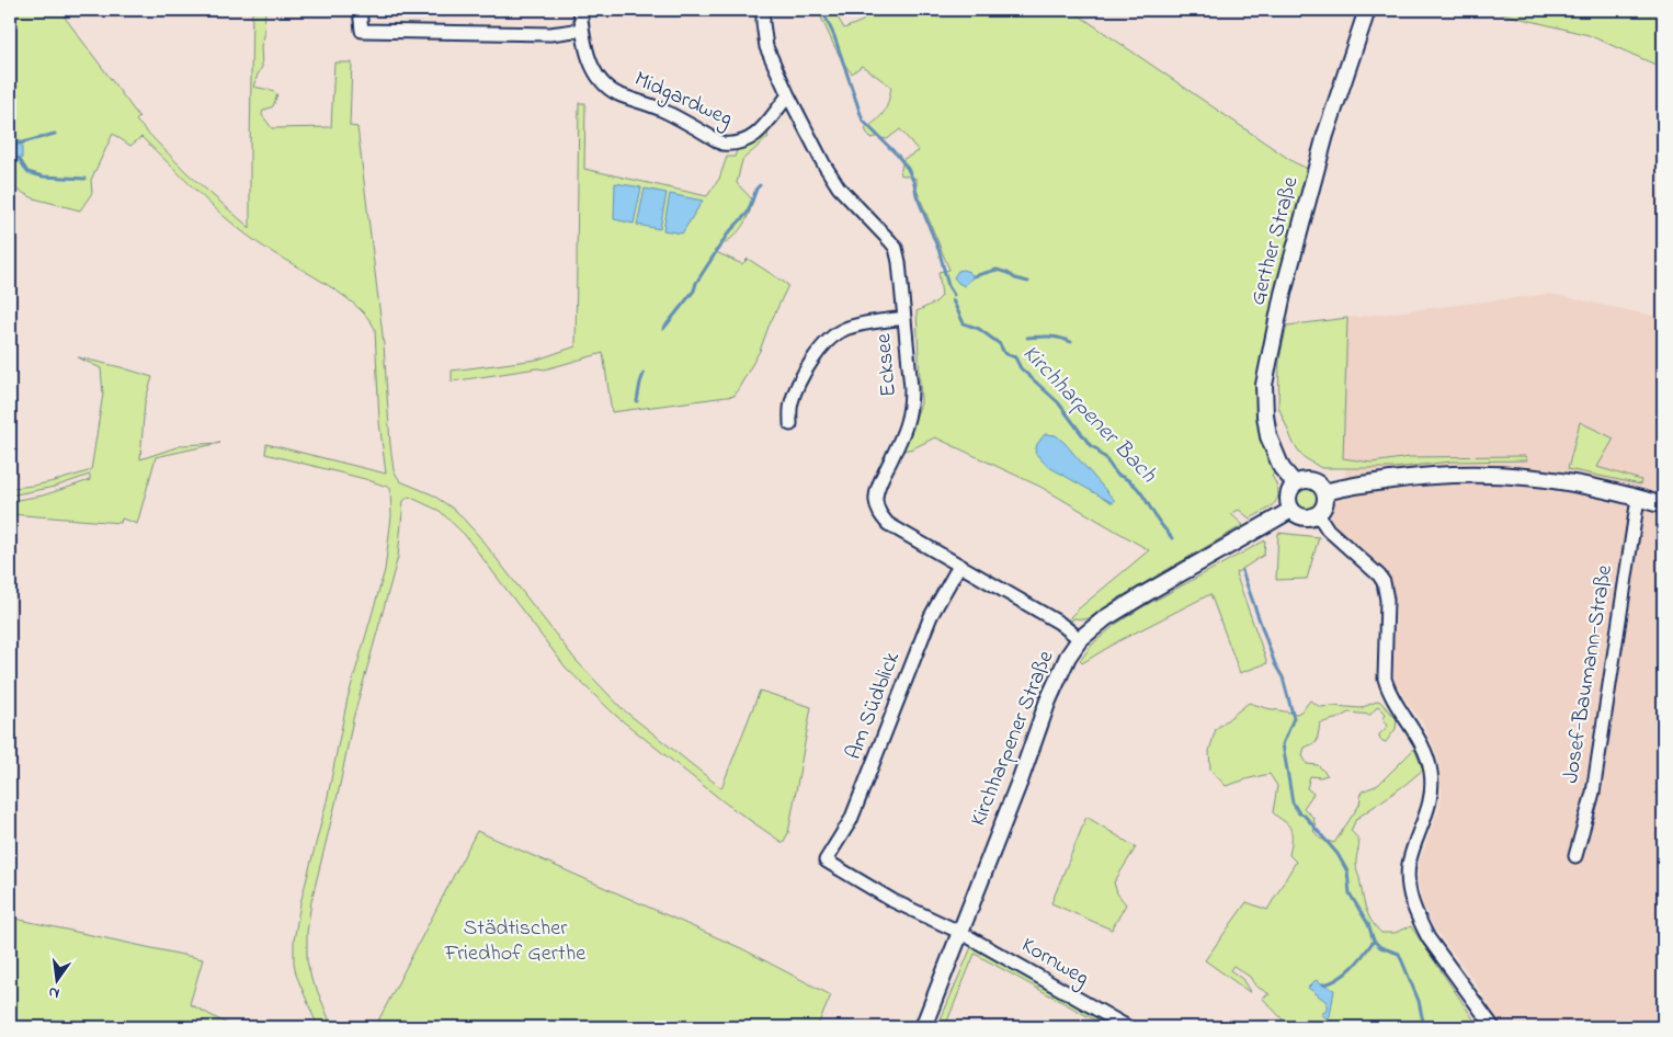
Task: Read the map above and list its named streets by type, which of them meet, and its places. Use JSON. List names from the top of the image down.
{
  "streets": {
    "street": [
      "Midgardweg",
      "Gerther Straße",
      "Ecksee",
      "Josef-Baumann-Straße",
      "Am Südblick",
      "Kirchharpener Straße",
      "Kornweg"
    ]
  },
  "crossings": [
    ["Midgardweg", "Ecksee"],
    ["Gerther Straße", "Kirchharpener Straße"],
    ["Ecksee", "Am Südblick"],
    ["Ecksee", "Kirchharpener Straße"],
    ["Am Südblick", "Kornweg"],
    ["Kirchharpener Straße", "Kornweg"]
  ],
  "water": ["Kirchharpener Bach"],
  "parks": ["Städtischer Friedhof Gerthe"],
  "north": "bottom"
}
